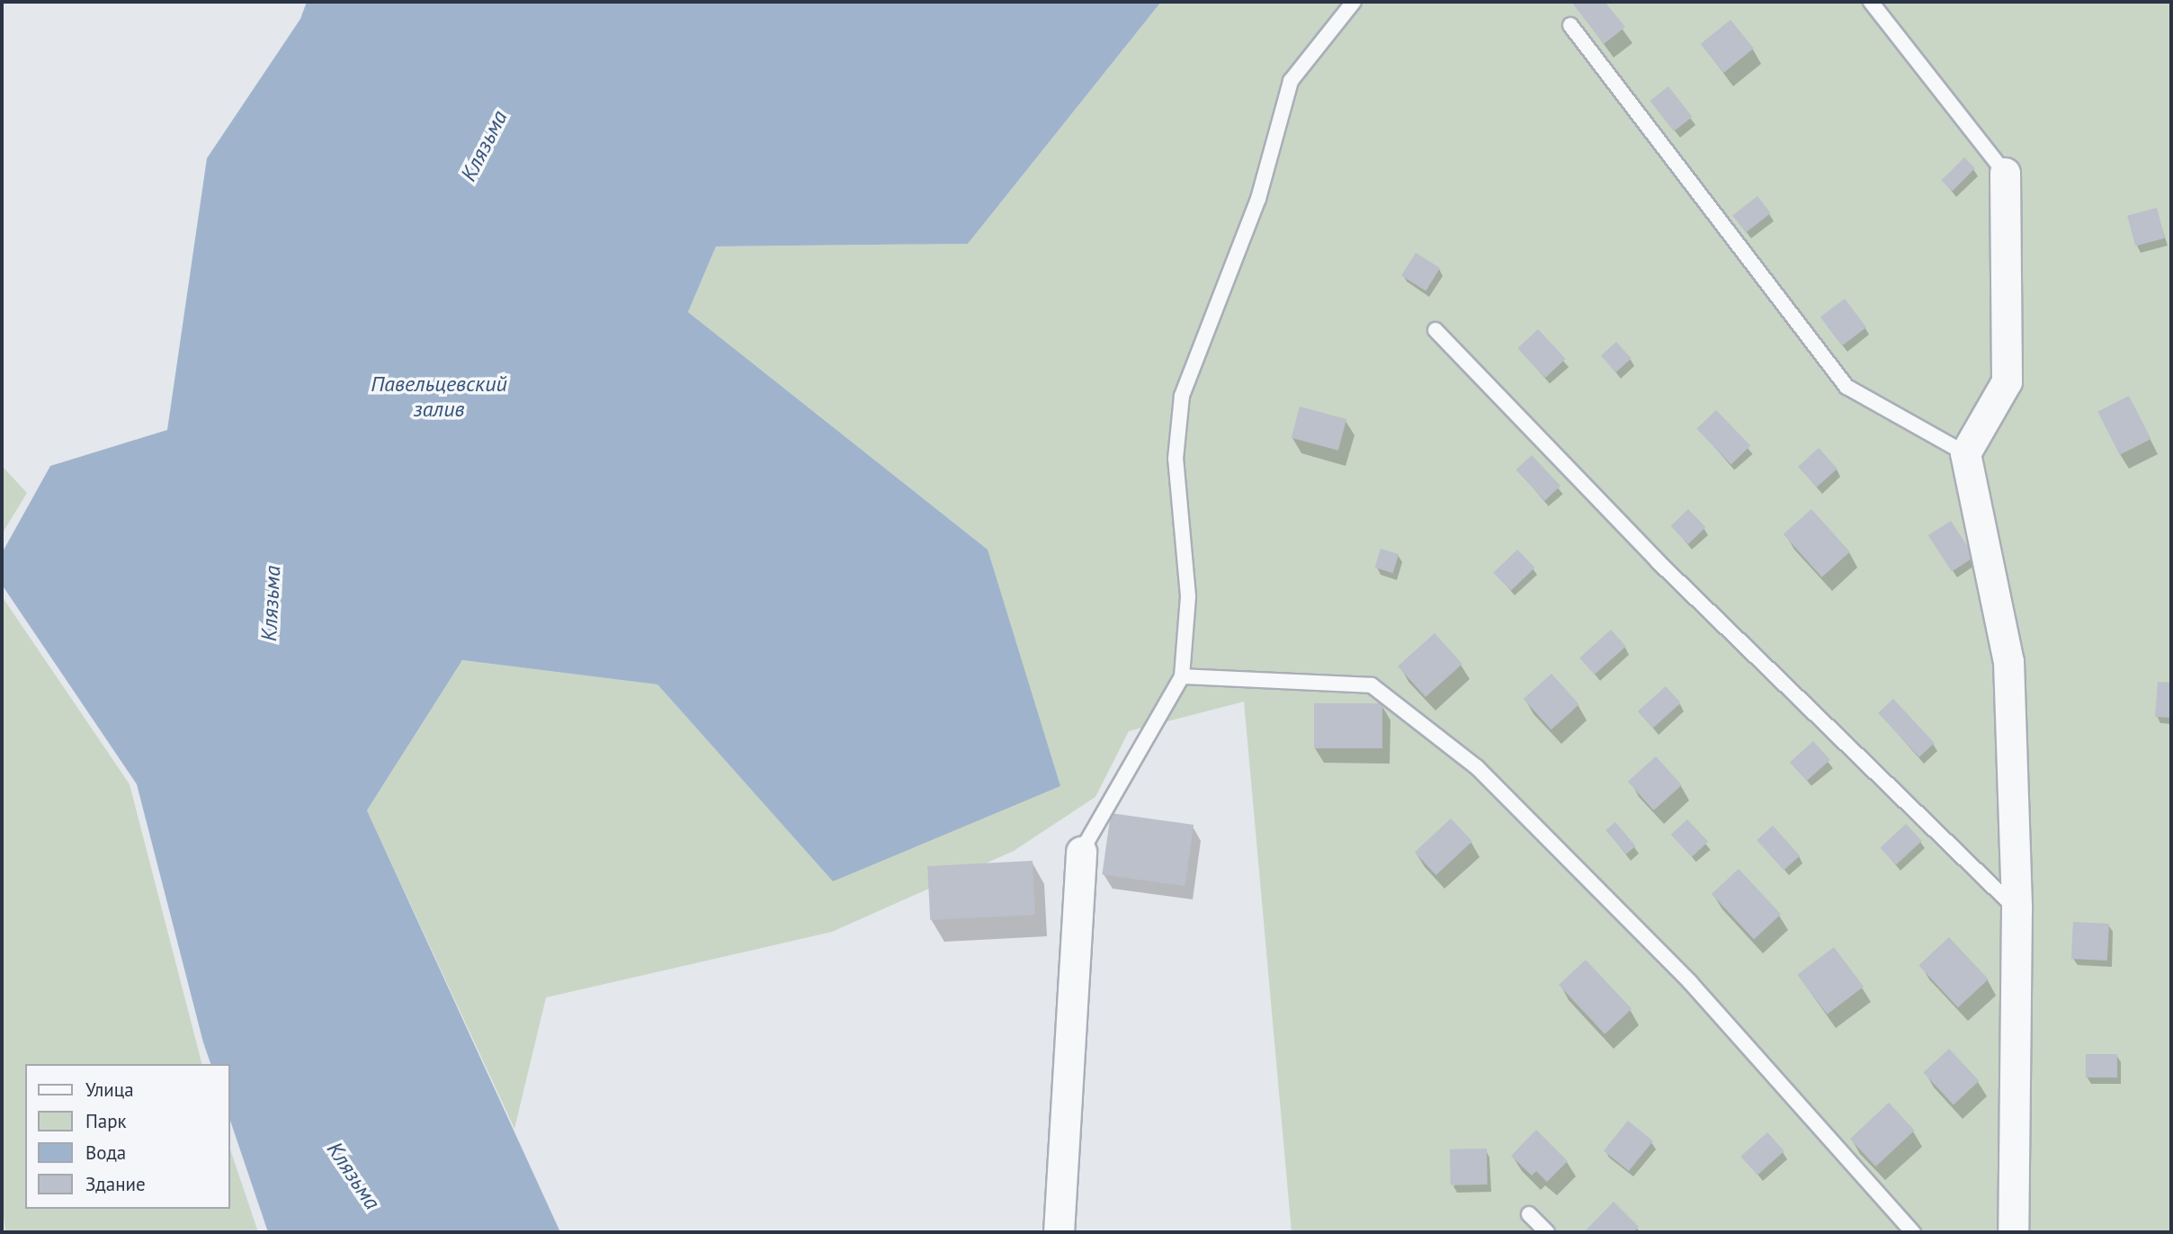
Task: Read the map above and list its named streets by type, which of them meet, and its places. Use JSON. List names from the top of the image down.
{
  "water": ["Клязьма", "Павельцевский залив"],
  "legend": [
    "Улица",
    "Парк",
    "Вода",
    "Здание"
  ]
}
